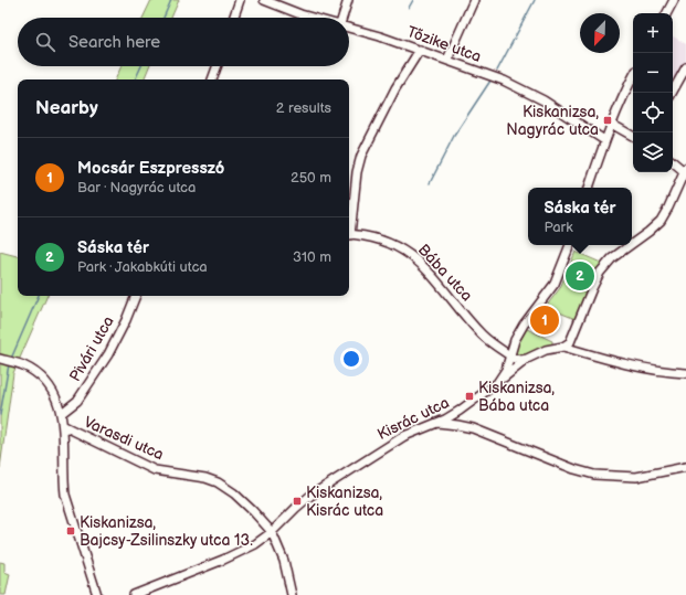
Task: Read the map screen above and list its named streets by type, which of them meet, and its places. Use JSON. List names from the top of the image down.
{
  "streets": {
    "street": [
      "Tőzike utca",
      "Bába utca",
      "Pivári utca",
      "Kisrác utca",
      "Varasdi utca"
    ]
  },
  "crossings": [
    ["Bába utca", "Kisrác utca"],
    ["Kisrác utca", "Varasdi utca"]
  ],
  "places": {
    "transit": [
      "Kiskanizsa, Nagyrác utca",
      "Kiskanizsa, Bába utca",
      "Kiskanizsa, Kisrác utca",
      "Kiskanizsa, Bajcsy-Zsilinszky utca 13."
    ]
  },
  "north": "bottom left",
  "page": {
    "map_buttons": ["+", "−"],
    "search": "Search here",
    "heading": ["Nearby", "2 results"],
    "list": [
      {
        "mark": "1",
        "name": "Mocsár Eszpresszó",
        "note": "Bar · Nagyrác utca",
        "value": "250 m"
      },
      {
        "mark": "2",
        "name": "Sáska tér",
        "note": "Park · Jakabkúti utca",
        "value": "310 m"
      }
    ],
    "popup": ["Sáska tér", "Park"],
    "pins": ["2", "1"]
  }
}
